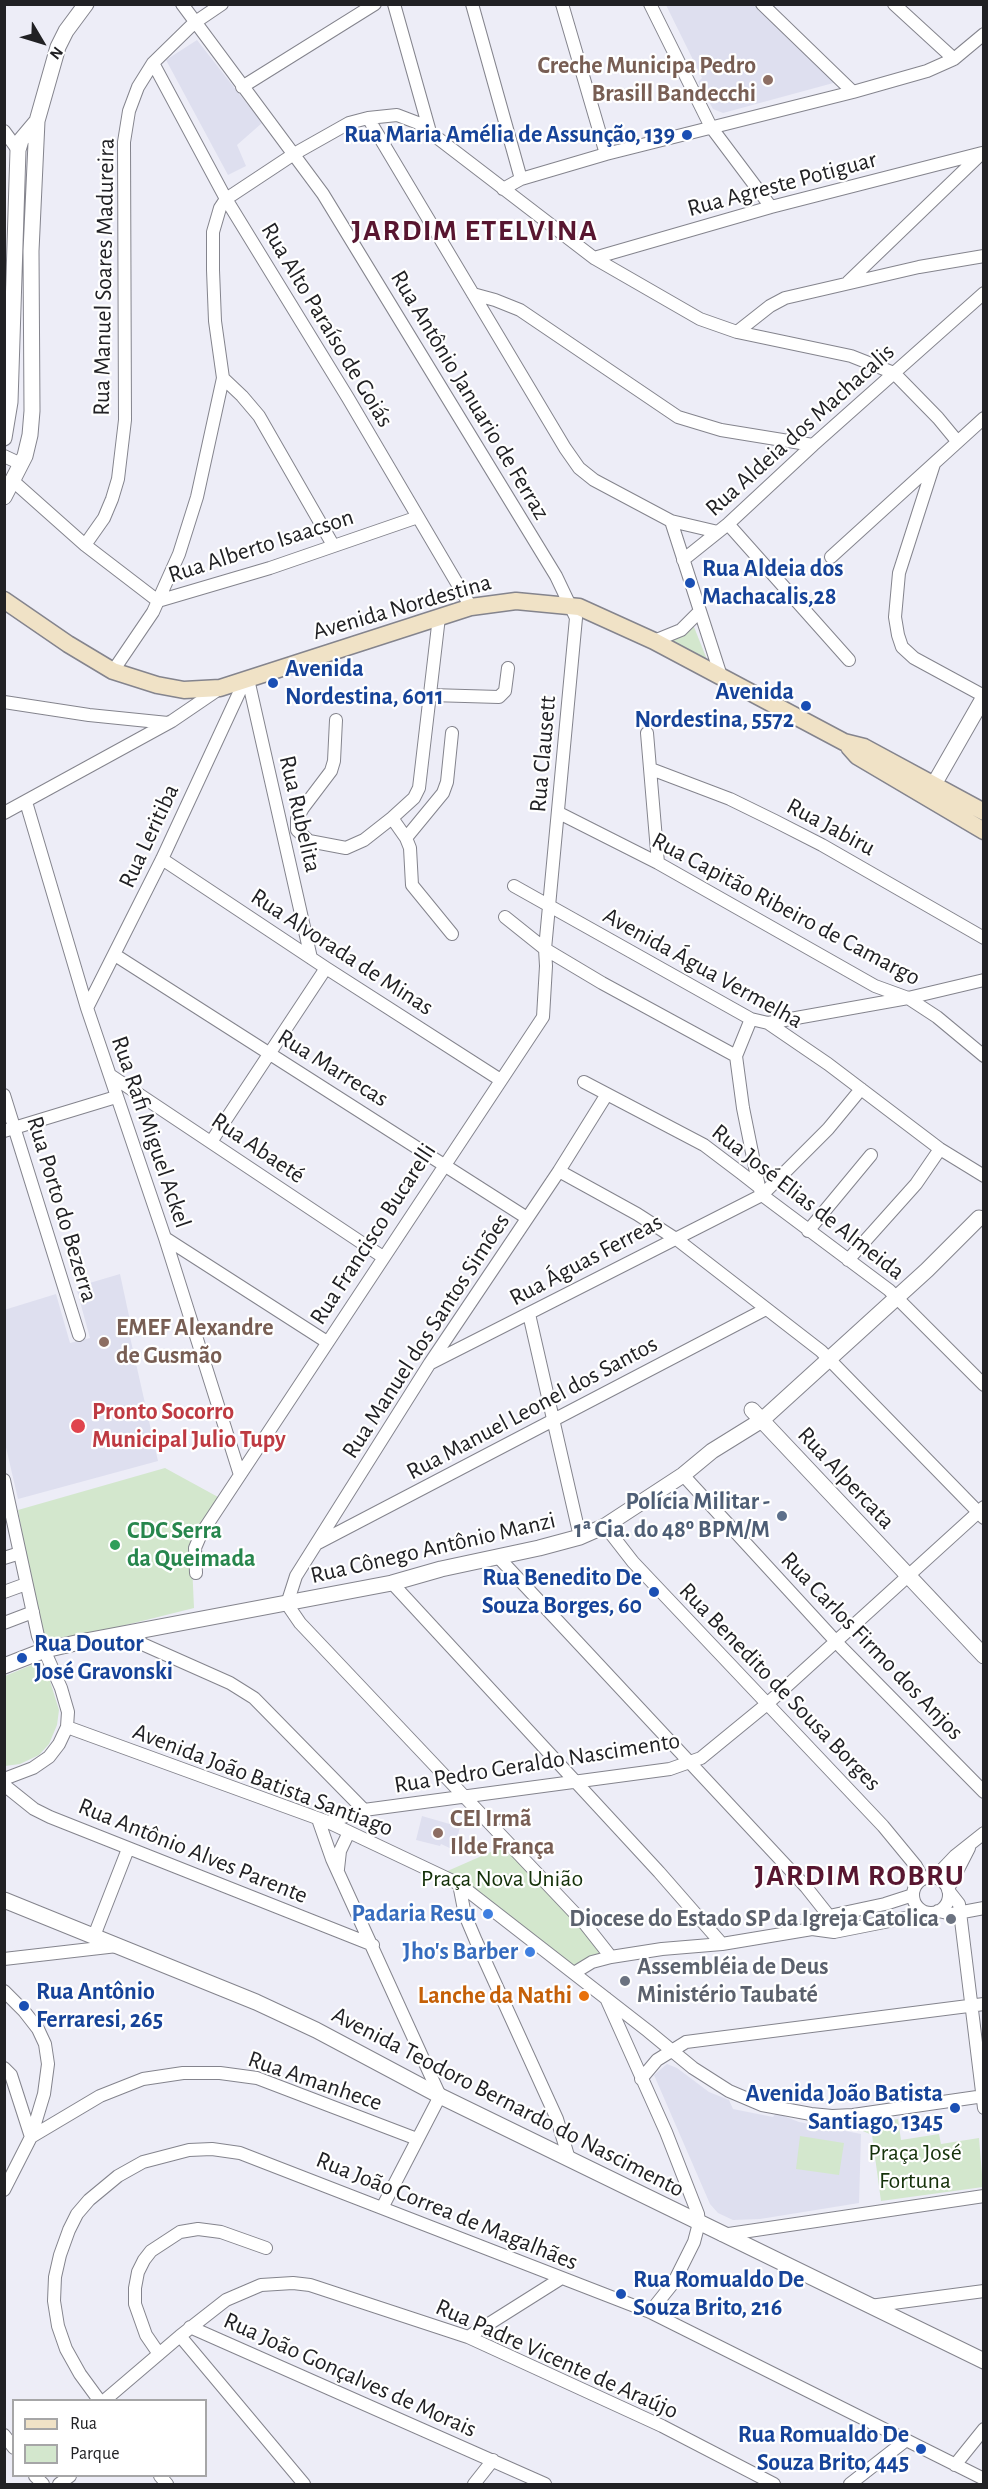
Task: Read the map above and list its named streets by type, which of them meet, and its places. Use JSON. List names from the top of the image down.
{
  "streets": {
    "main road": ["Avenida Nordestina"],
    "street": [
      "Rua Agreste Potiguar",
      "Rua Manuel Soares Madureira",
      "Rua Alto Paraíso de Goiás",
      "Rua Antônio Januario de Ferraz",
      "Rua Aldeia dos Machacalis",
      "Rua Alberto Isaacson",
      "Rua Clausett",
      "Rua Rubelita",
      "Rua Jabiru",
      "Rua Leritiba",
      "Rua Capitão Ribeiro de Camargo",
      "Rua Alvorada de Minas",
      "Avenida Água Vermelha",
      "Rua Marrecas",
      "Rua Rafi Miguel Ackel",
      "Rua Abaeté",
      "Rua José Elias de Almeida",
      "Rua Porto do Bezerra",
      "Rua Francisco Bucarelli",
      "Rua Águas Ferreas",
      "Rua Manuel dos Santos Simões",
      "Rua Manuel Leonel dos Santos",
      "Rua Alpercata",
      "Rua Cônego Antônio Manzi",
      "Rua Carlos Firmo dos Anjos",
      "Rua Benedito de Sousa Borges",
      "Rua Pedro Geraldo Nascimento",
      "Avenida João Batista Santiago",
      "Rua Antônio Alves Parente",
      "Rua Amanhece",
      "Avenida Teodoro Bernardo do Nascimento",
      "Rua João Correa de Magalhães",
      "Rua Padre Vicente de Araújo",
      "Rua João Gonçalves de Morais"
    ]
  },
  "crossings": [
    ["Rua Manuel Soares Madureira", "Rua Alto Paraíso de Goiás"],
    ["Rua Manuel Soares Madureira", "Rua Antônio Januario de Ferraz"],
    ["Rua Manuel Soares Madureira", "Rua Alberto Isaacson"],
    ["Rua Alto Paraíso de Goiás", "Rua Alberto Isaacson"],
    ["Rua Alto Paraíso de Goiás", "Avenida Nordestina"],
    ["Rua Antônio Januario de Ferraz", "Avenida Nordestina"],
    ["Rua Antônio Januario de Ferraz", "Rua Clausett"],
    ["Avenida Nordestina", "Rua Clausett"],
    ["Avenida Nordestina", "Rua Rubelita"],
    ["Avenida Nordestina", "Rua Leritiba"],
    ["Rua Clausett", "Rua Capitão Ribeiro de Camargo"],
    ["Rua Clausett", "Avenida Água Vermelha"],
    ["Rua Clausett", "Rua Francisco Bucarelli"],
    ["Rua Rubelita", "Rua Leritiba"],
    ["Rua Rubelita", "Rua Alvorada de Minas"],
    ["Rua Leritiba", "Rua Alvorada de Minas"],
    ["Rua Leritiba", "Rua Marrecas"],
    ["Rua Leritiba", "Rua Rafi Miguel Ackel"],
    ["Rua Alvorada de Minas", "Rua Francisco Bucarelli"],
    ["Avenida Água Vermelha", "Rua Francisco Bucarelli"],
    ["Avenida Água Vermelha", "Rua Águas Ferreas"],
    ["Rua Marrecas", "Rua Francisco Bucarelli"],
    ["Rua Marrecas", "Rua Manuel dos Santos Simões"],
    ["Rua Rafi Miguel Ackel", "Rua Abaeté"],
    ["Rua Rafi Miguel Ackel", "Rua Francisco Bucarelli"],
    ["Rua Abaeté", "Rua Francisco Bucarelli"],
    ["Rua José Elias de Almeida", "Rua Águas Ferreas"],
    ["Rua José Elias de Almeida", "Rua Manuel dos Santos Simões"],
    ["Rua José Elias de Almeida", "Rua Cônego Antônio Manzi"],
    ["Rua Águas Ferreas", "Rua Manuel dos Santos Simões"],
    ["Rua Manuel dos Santos Simões", "Rua Manuel Leonel dos Santos"],
    ["Rua Manuel dos Santos Simões", "Rua Cônego Antônio Manzi"],
    ["Rua Alpercata", "Rua Cônego Antônio Manzi"],
    ["Rua Alpercata", "Rua Pedro Geraldo Nascimento"],
    ["Rua Cônego Antônio Manzi", "Rua Carlos Firmo dos Anjos"],
    ["Rua Cônego Antônio Manzi", "Rua Benedito de Sousa Borges"],
    ["Rua Carlos Firmo dos Anjos", "Rua Pedro Geraldo Nascimento"],
    ["Rua Benedito de Sousa Borges", "Rua Pedro Geraldo Nascimento"],
    ["Rua Pedro Geraldo Nascimento", "Avenida João Batista Santiago"],
    ["Rua Padre Vicente de Araújo", "Rua João Gonçalves de Morais"]
  ],
  "districts": ["JARDIM ETELVINA", "JARDIM ROBRU"],
  "parks": ["Praça Nova União", "Praça José Fortuna"],
  "places": [
    "Creche Municipa Pedro Brasill Bandecchi",
    "Rua Maria Amélia de Assunção, 139",
    "Rua Aldeia dos Machacalis,28",
    "Avenida Nordestina, 6011",
    "Avenida Nordestina, 5572",
    "EMEF Alexandre de Gusmão",
    "Pronto Socorro Municipal Julio Tupy",
    "Polícia Militar - 1ª Cia. do 48º BPM/M",
    "CDC Serra da Queimada",
    "Rua Benedito De Souza Borges, 60",
    "Rua Doutor José Gravonski",
    "CEI Irmã Ilde França",
    "Padaria Resu",
    "Diocese do Estado SP da Igreja Catolica",
    "Jho's Barber",
    "Assembléia de Deus Ministério Taubaté",
    "Lanche da Nathi",
    "Rua Antônio Ferraresi, 265",
    "Avenida João Batista Santiago, 1345",
    "Rua Romualdo De Souza Brito, 216",
    "Rua Romualdo De Souza Brito, 445"
  ],
  "legend": ["Rua", "Parque"],
  "north": "bottom right"
}
